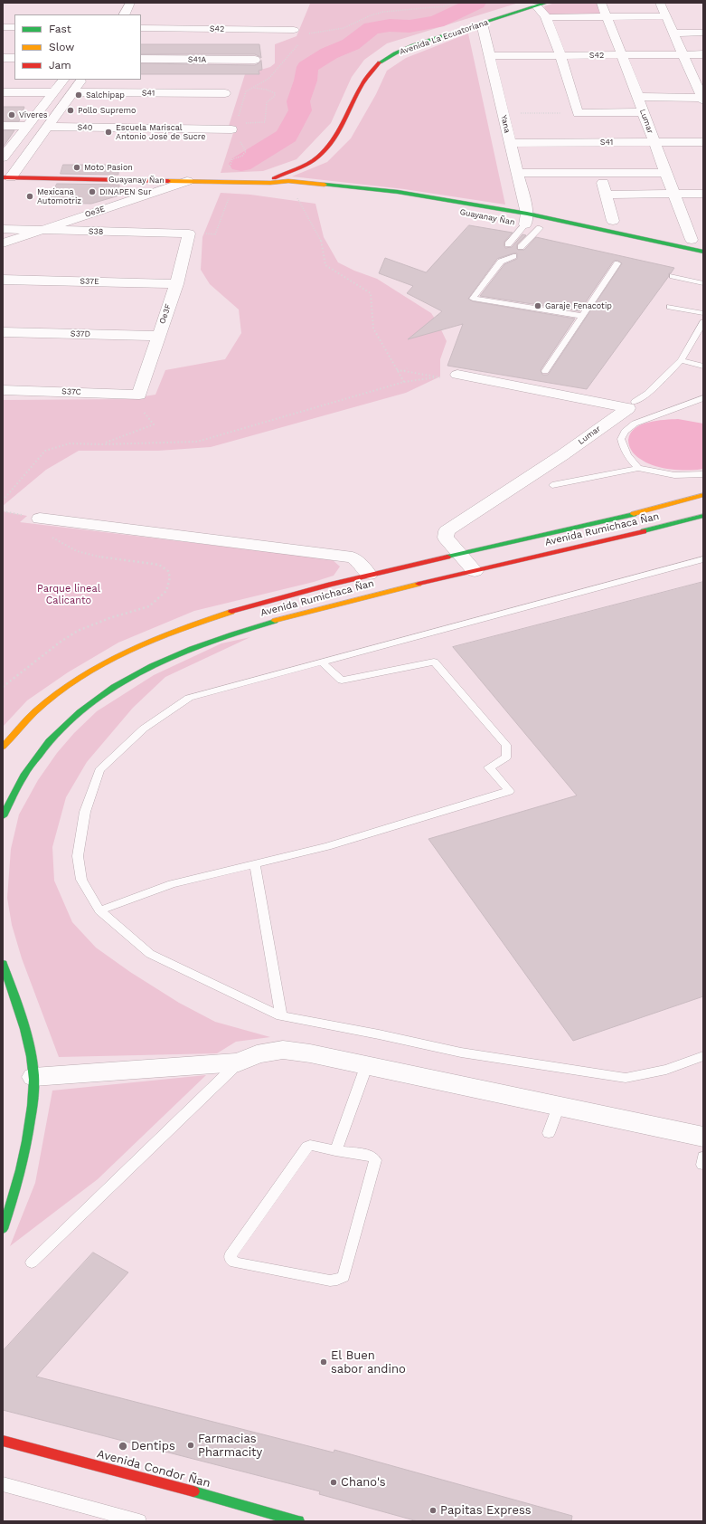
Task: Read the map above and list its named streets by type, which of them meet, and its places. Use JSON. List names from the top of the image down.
{
  "streets": {
    "main road": [
      "Avenida La Ecuatoriana",
      "Guayanay Ñan",
      "Avenida Rumichaca Ñan",
      "Avenida Condor Ñan"
    ],
    "street": [
      "S42",
      "S41A",
      "S41",
      "Lumar",
      "Yana",
      "S40",
      "Oe3E",
      "S38",
      "S37E",
      "Oe3F",
      "S37D",
      "S37C"
    ]
  },
  "crossings": [
    ["S42", "Lumar"],
    ["S42", "Yana"],
    ["Avenida La Ecuatoriana", "Yana"],
    ["Avenida La Ecuatoriana", "Guayanay Ñan"],
    ["S41", "Lumar"],
    ["S41", "Yana"],
    ["Lumar", "Avenida Rumichaca Ñan"],
    ["Yana", "Guayanay Ñan"],
    ["Guayanay Ñan", "Oe3E"],
    ["Oe3E", "S38"],
    ["S38", "Oe3F"],
    ["S37E", "Oe3F"],
    ["Oe3F", "S37D"],
    ["Oe3F", "S37C"]
  ],
  "parks": ["Parque lineal Calicanto"],
  "places": [
    "Salchipap",
    "Pollo Supremo",
    "Viveres",
    "Escuela Mariscal Antonio José de Sucre",
    "Moto Pasion",
    "DINAPEN Sur",
    "Mexicana Automotriz",
    "Garaje Fenacotip",
    "El Buen sabor andino",
    "Farmacias Pharmacity",
    "Dentips",
    "Chano's",
    "Papitas Express"
  ],
  "legend": ["Fast", "Slow", "Jam"]
}
